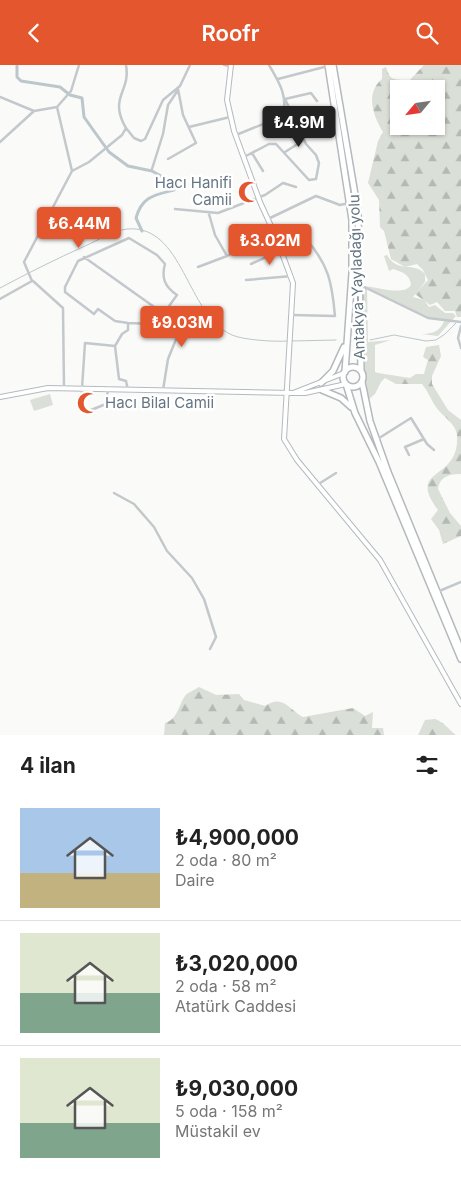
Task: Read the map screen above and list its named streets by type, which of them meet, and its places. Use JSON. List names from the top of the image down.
{
  "streets": {
    "highway": ["Antakya-Yayladağı yolu"]
  },
  "places": {
    "mosque": ["Hacı Hanifi Camii", "Hacı Bilal Camii"]
  },
  "north": "bottom left",
  "page": {
    "header": "Roofr",
    "price": [
      "₺4.9M",
      "₺6.44M",
      "₺3.02M",
      "₺9.03M"
    ],
    "heading": "4 ilan",
    "list": [
      {
        "name": "₺4,900,000",
        "note": "2 oda · 80 m² · Daire"
      },
      {
        "name": "₺3,020,000",
        "note": "2 oda · 58 m² · Atatürk Caddesi"
      },
      {
        "name": "₺9,030,000",
        "note": "5 oda · 158 m² · Müstakil ev"
      }
    ]
  }
}
